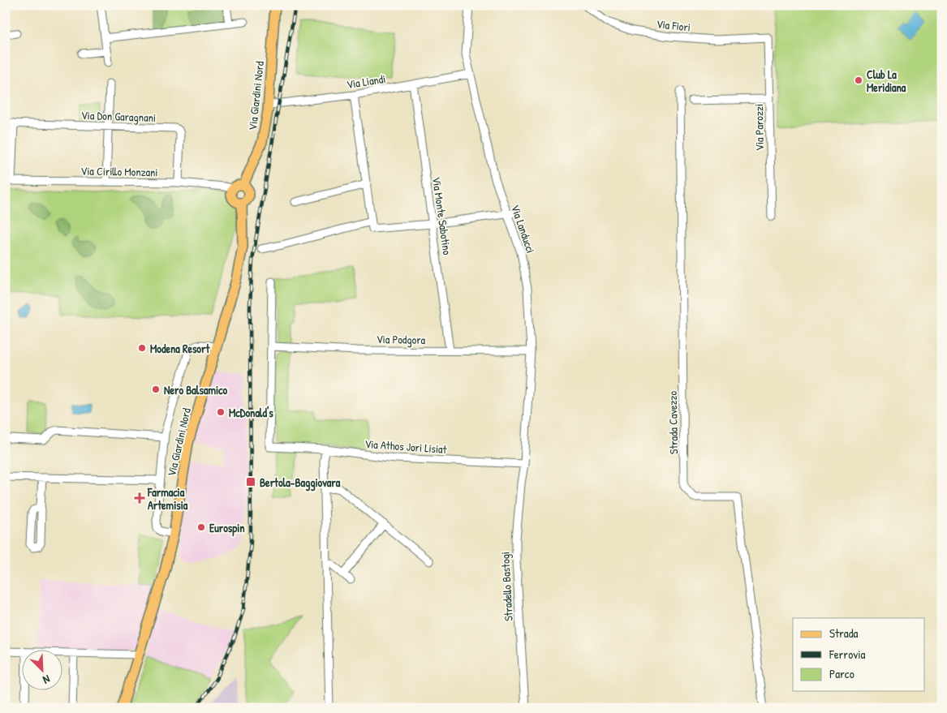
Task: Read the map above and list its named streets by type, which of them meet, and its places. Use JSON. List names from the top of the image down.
{
  "streets": {
    "main road": ["Via Giardini Nord"],
    "street": [
      "Via Fiori",
      "Via Liandi",
      "Via Don Garagnani",
      "Via Parozzi",
      "Via Cirillo Monzani",
      "Via Monte Sabotino",
      "Via Landucci",
      "Via Podgora",
      "Strada Cavezzo",
      "Via Athos Jori Lisiat",
      "Stradello Bastogi"
    ]
  },
  "crossings": [
    ["Via Fiori", "Via Parozzi"],
    ["Via Liandi", "Via Giardini Nord"],
    ["Via Liandi", "Via Monte Sabotino"],
    ["Via Liandi", "Via Landucci"],
    ["Via Giardini Nord", "Via Cirillo Monzani"],
    ["Via Don Garagnani", "Via Cirillo Monzani"],
    ["Via Monte Sabotino", "Via Podgora"],
    ["Via Landucci", "Via Podgora"],
    ["Via Landucci", "Via Athos Jori Lisiat"],
    ["Via Landucci", "Stradello Bastogi"],
    ["Via Podgora", "Via Athos Jori Lisiat"],
    ["Via Athos Jori Lisiat", "Stradello Bastogi"]
  ],
  "places": {
    "other": [
      "Club La Meridiana",
      "Modena Resort",
      "Nero Balsamico",
      "McDonald's",
      "Eurospin"
    ],
    "transit": ["Bertola-Baggiovara"],
    "health": ["Farmacia Artemisia"]
  },
  "legend": ["Strada", "Ferrovia", "Parco"],
  "north": "bottom right"
}
